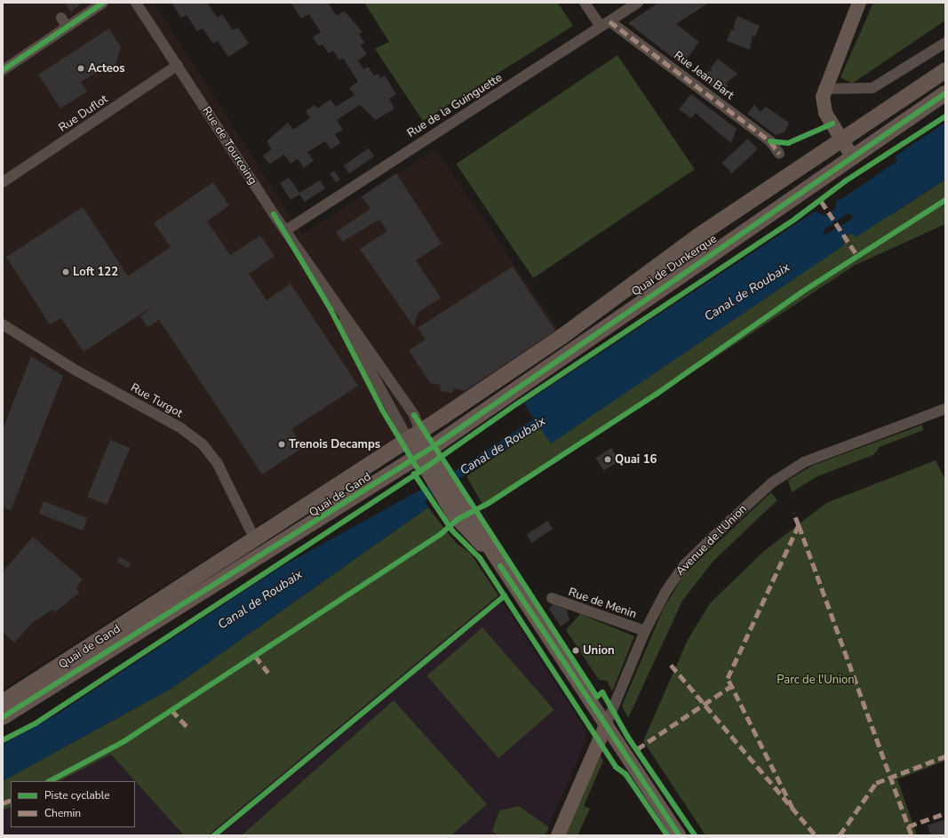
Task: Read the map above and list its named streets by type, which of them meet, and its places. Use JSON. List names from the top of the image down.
{
  "streets": {
    "main road": ["Quai de Dunkerque", "Quai de Gand"],
    "street": [
      "Rue Jean Bart",
      "Rue de la Guinguette",
      "Rue Duflot",
      "Rue de Tourcoing",
      "Rue Turgot",
      "Avenue de l'Union",
      "Rue de Menin"
    ]
  },
  "crossings": [
    ["Rue Jean Bart", "Rue de la Guinguette"],
    ["Rue de la Guinguette", "Rue de Tourcoing"],
    ["Rue Duflot", "Rue de Tourcoing"],
    ["Rue de Tourcoing", "Quai de Dunkerque"],
    ["Rue de Tourcoing", "Quai de Gand"],
    ["Rue de Tourcoing", "Avenue de l'Union"],
    ["Quai de Dunkerque", "Quai de Gand"],
    ["Rue Turgot", "Quai de Gand"],
    ["Avenue de l'Union", "Rue de Menin"]
  ],
  "water": ["Canal de Roubaix"],
  "parks": ["Parc de l'Union"],
  "places": [
    "Acteos",
    "Loft 122",
    "Trenois Decamps",
    "Quai 16",
    "Union"
  ],
  "legend": ["Piste cyclable", "Chemin"]
}
